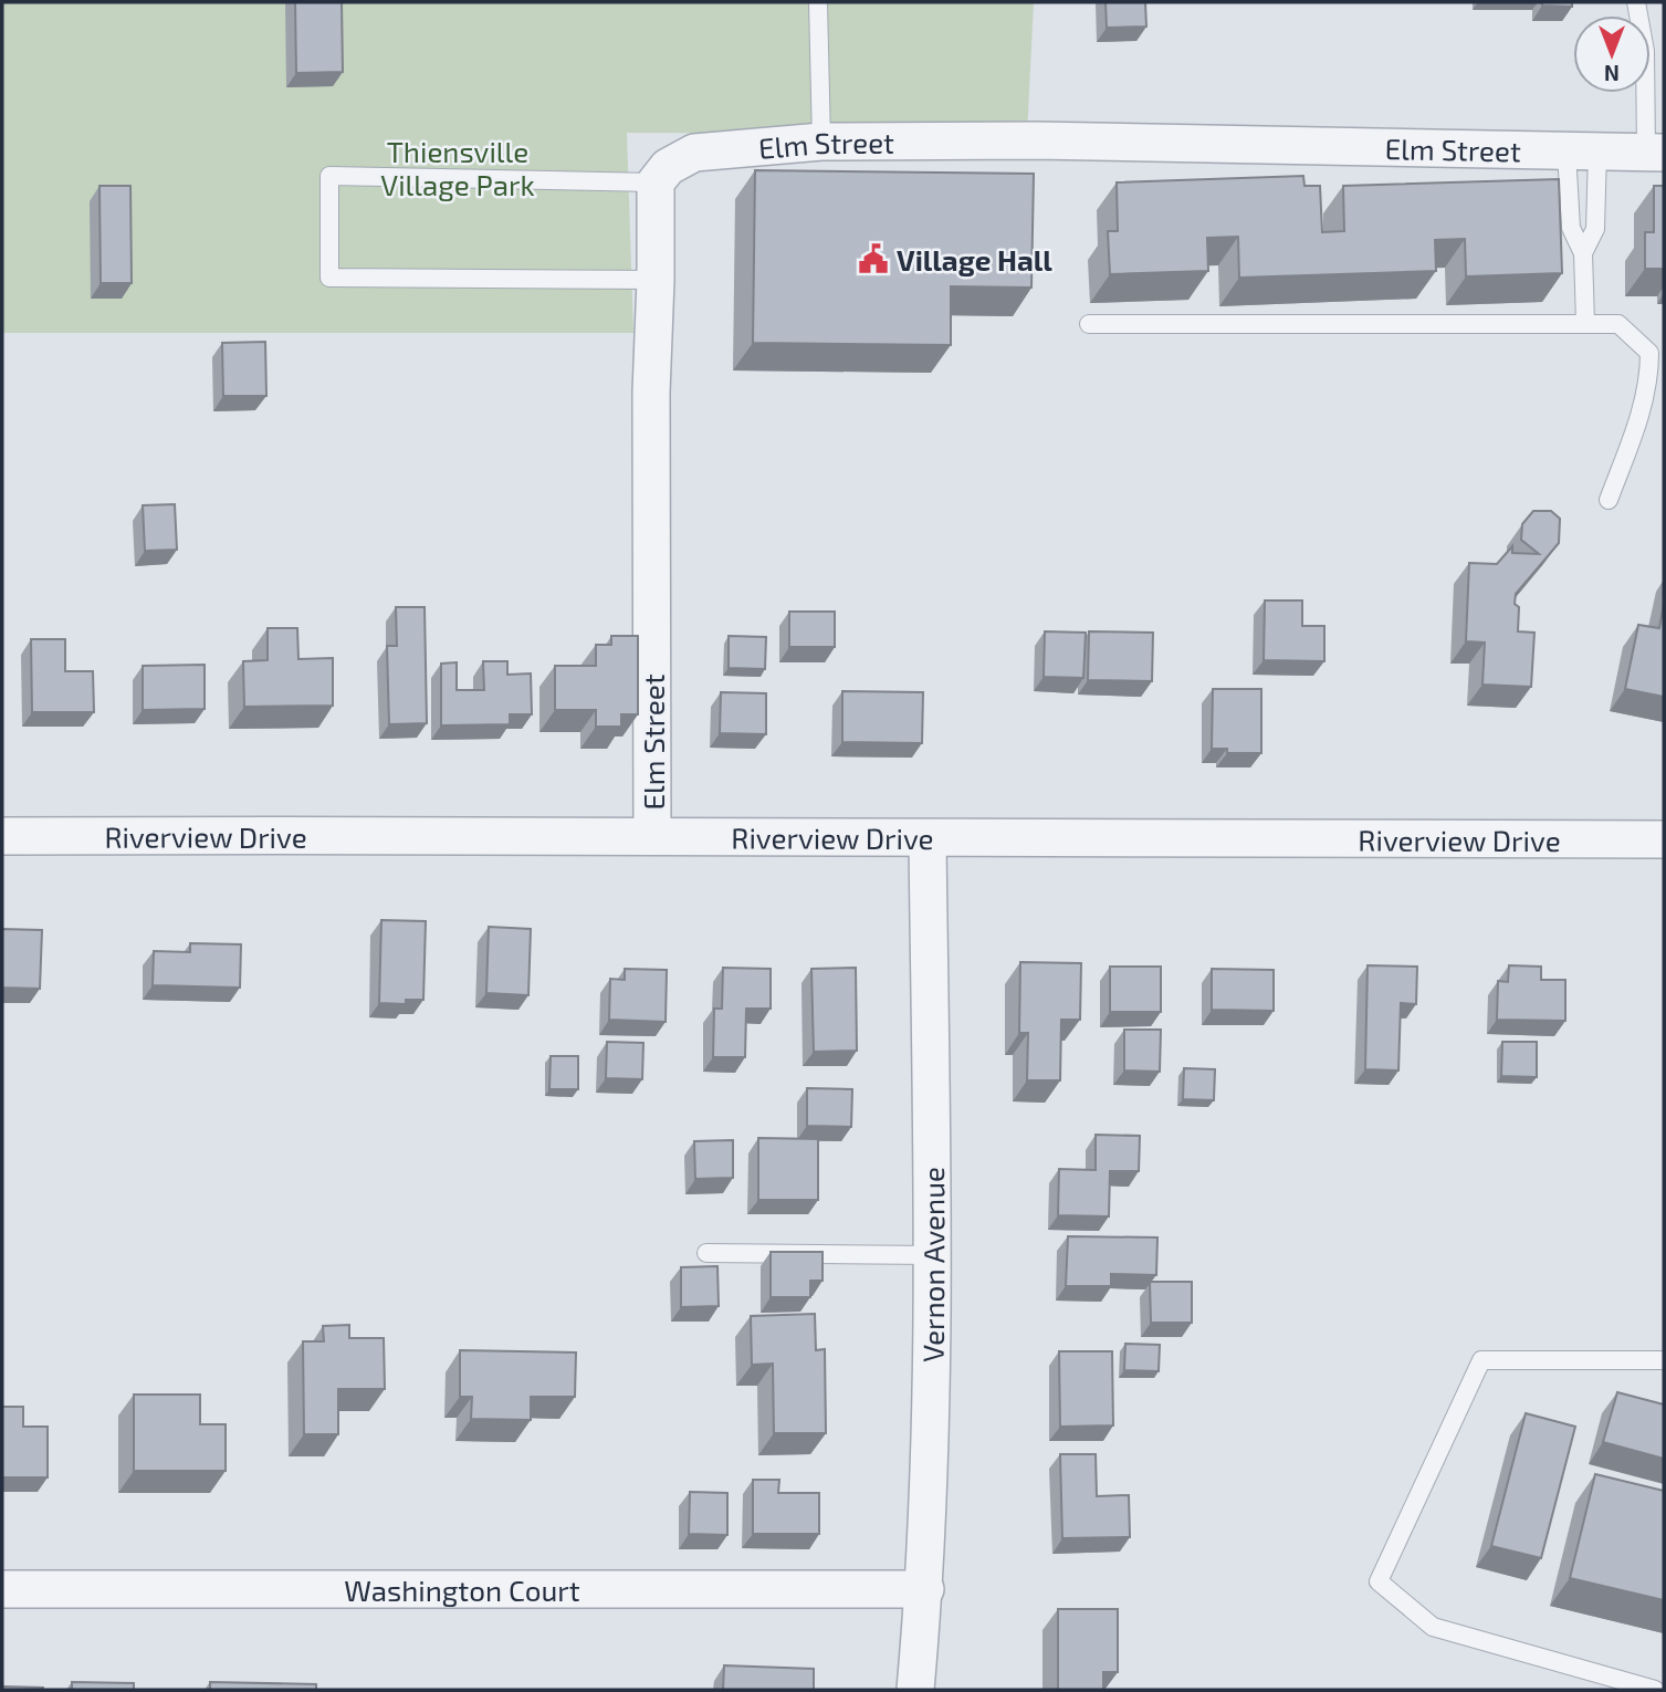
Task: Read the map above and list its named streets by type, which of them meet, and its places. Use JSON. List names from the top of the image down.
{
  "streets": {
    "street": [
      "Elm Street",
      "Riverview Drive",
      "Vernon Avenue",
      "Washington Court"
    ]
  },
  "crossings": [
    ["Elm Street", "Riverview Drive"],
    ["Riverview Drive", "Vernon Avenue"],
    ["Vernon Avenue", "Washington Court"]
  ],
  "parks": ["Thiensville Village Park"],
  "places": {
    "public building": ["Village Hall"]
  },
  "north": "bottom"
}
